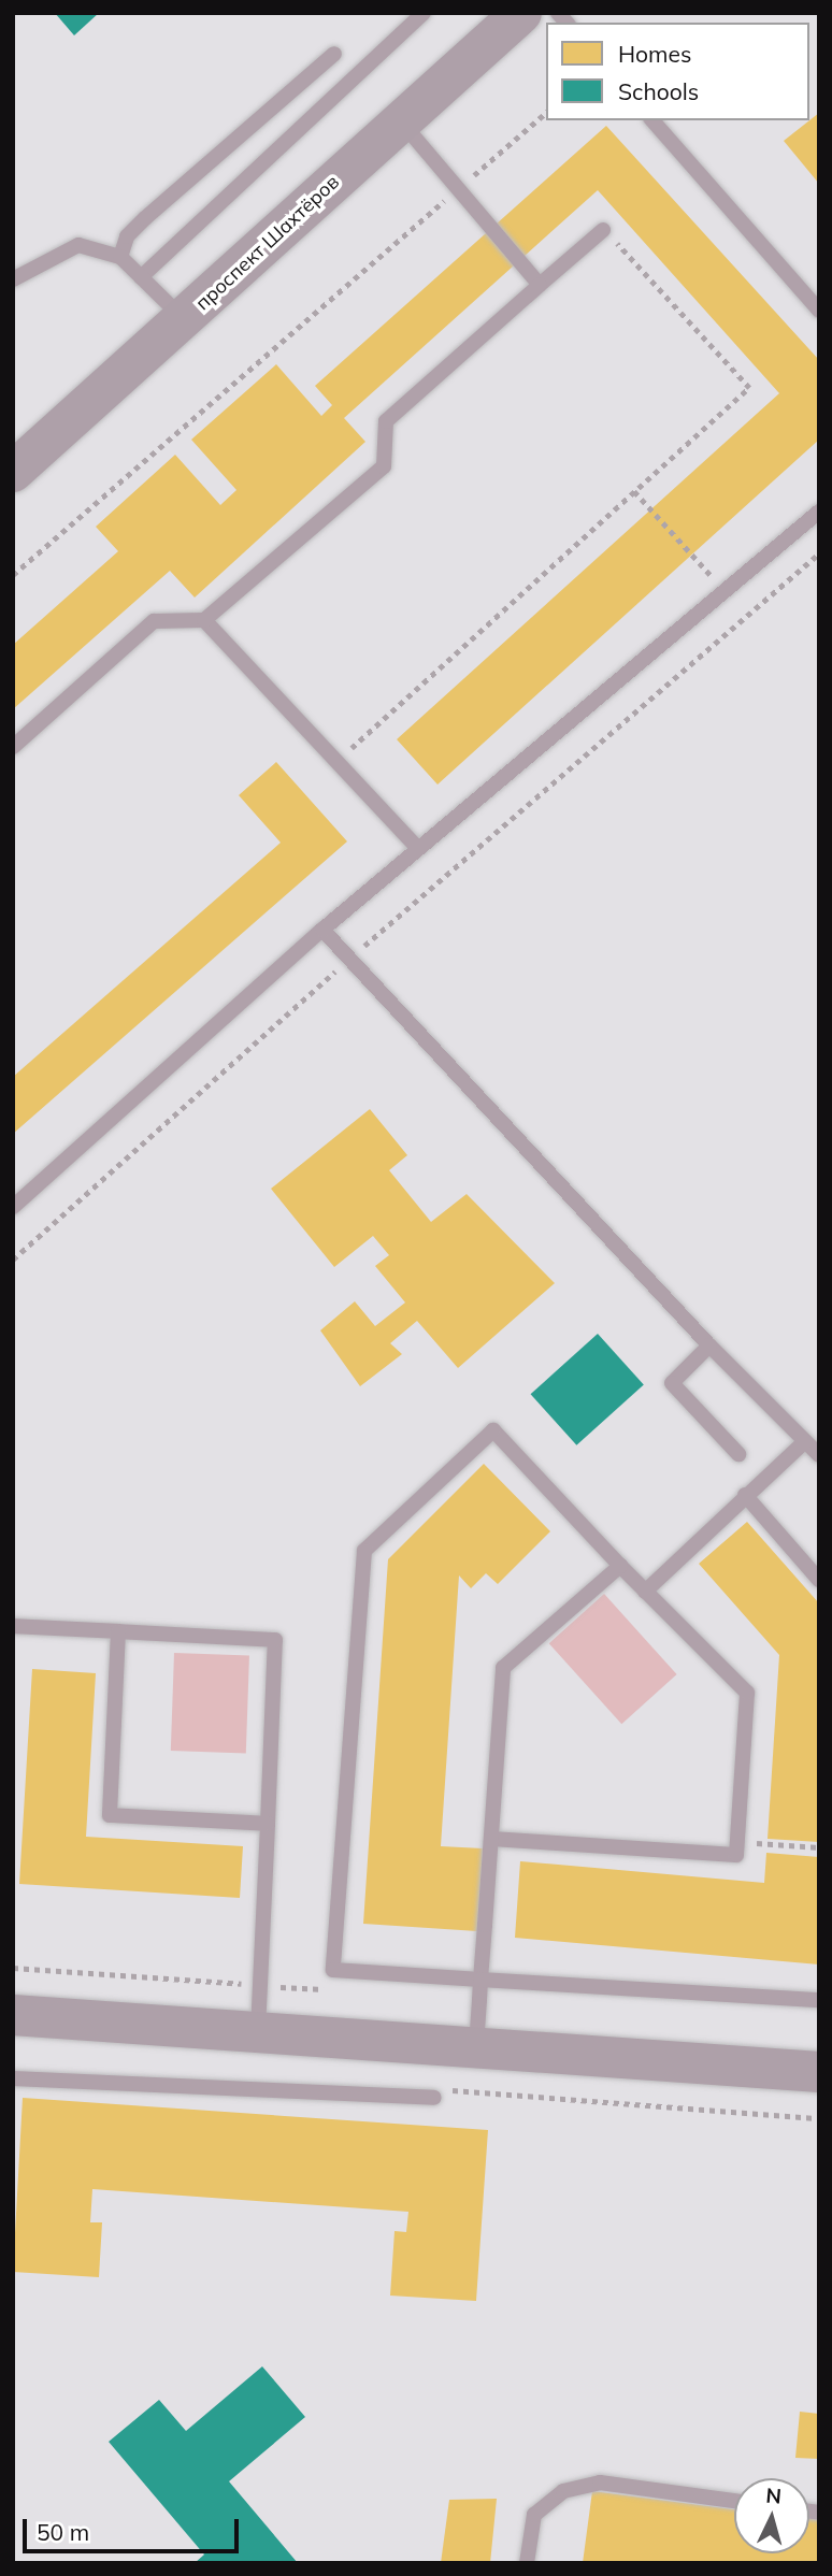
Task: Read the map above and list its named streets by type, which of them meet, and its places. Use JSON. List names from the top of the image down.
{
  "streets": {
    "street": ["проспект Шахтёров"]
  },
  "legend": ["Homes", "Schools"],
  "scale_bar": "50 m",
  "north": "top"
}
